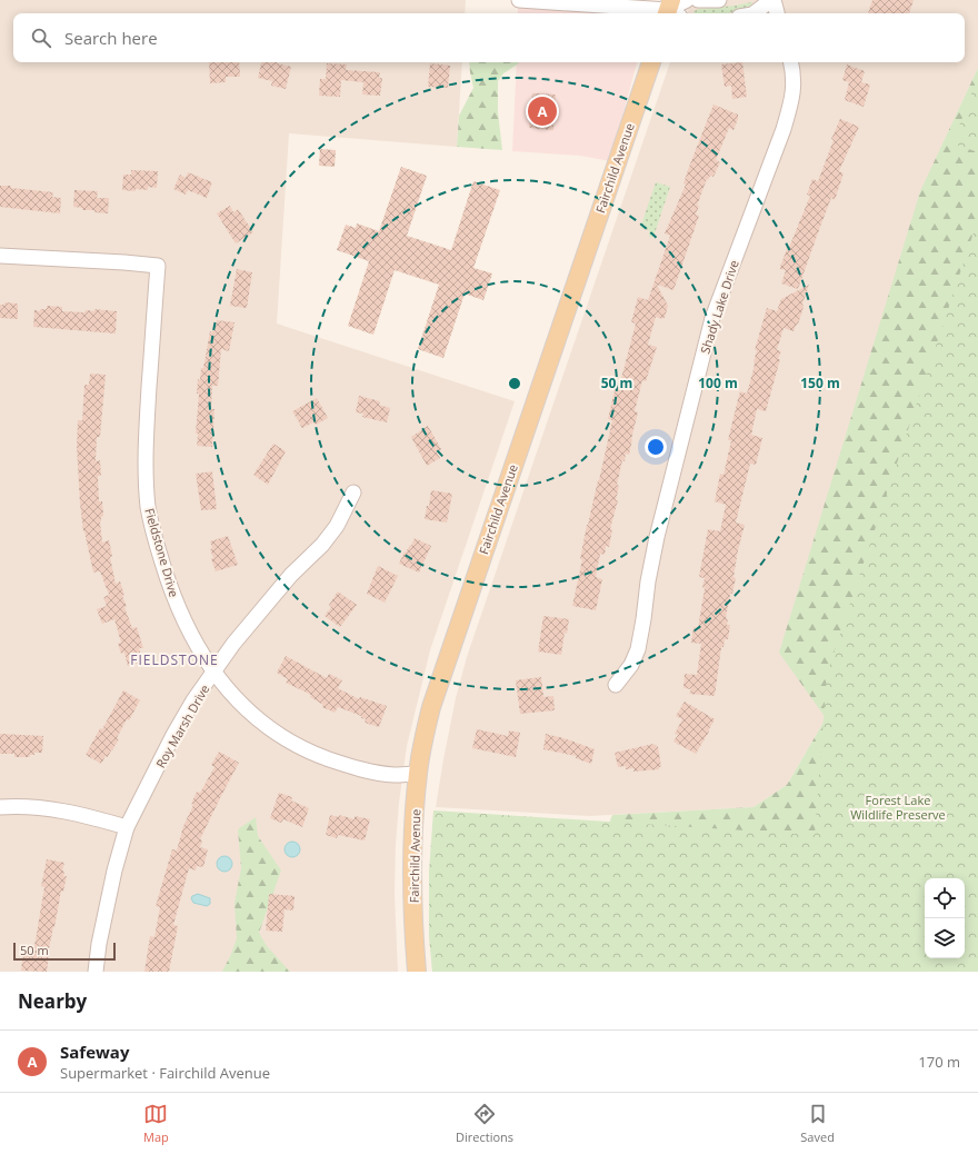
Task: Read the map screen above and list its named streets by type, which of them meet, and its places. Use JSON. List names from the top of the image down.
{
  "streets": {
    "main road": ["Fairchild Avenue"],
    "street": ["Shady Lake Drive", "Fieldstone Drive", "Roy Marsh Drive"]
  },
  "crossings": [
    ["Fairchild Avenue", "Fieldstone Drive"],
    ["Fieldstone Drive", "Roy Marsh Drive"]
  ],
  "districts": ["FIELDSTONE"],
  "parks": ["Forest Lake Wildlife Preserve"],
  "scale_bar": "50 m",
  "page": {
    "search": "Search here",
    "pins": "A",
    "scale": "50 m",
    "heading": "Nearby",
    "list": [
      {
        "mark": "A",
        "name": "Safeway",
        "note": "Supermarket · Fairchild Avenue",
        "value": "170 m"
      }
    ],
    "nav": ["Map", "Directions", "Saved"]
  },
  "rings": ["50 m", "100 m", "150 m"]
}
